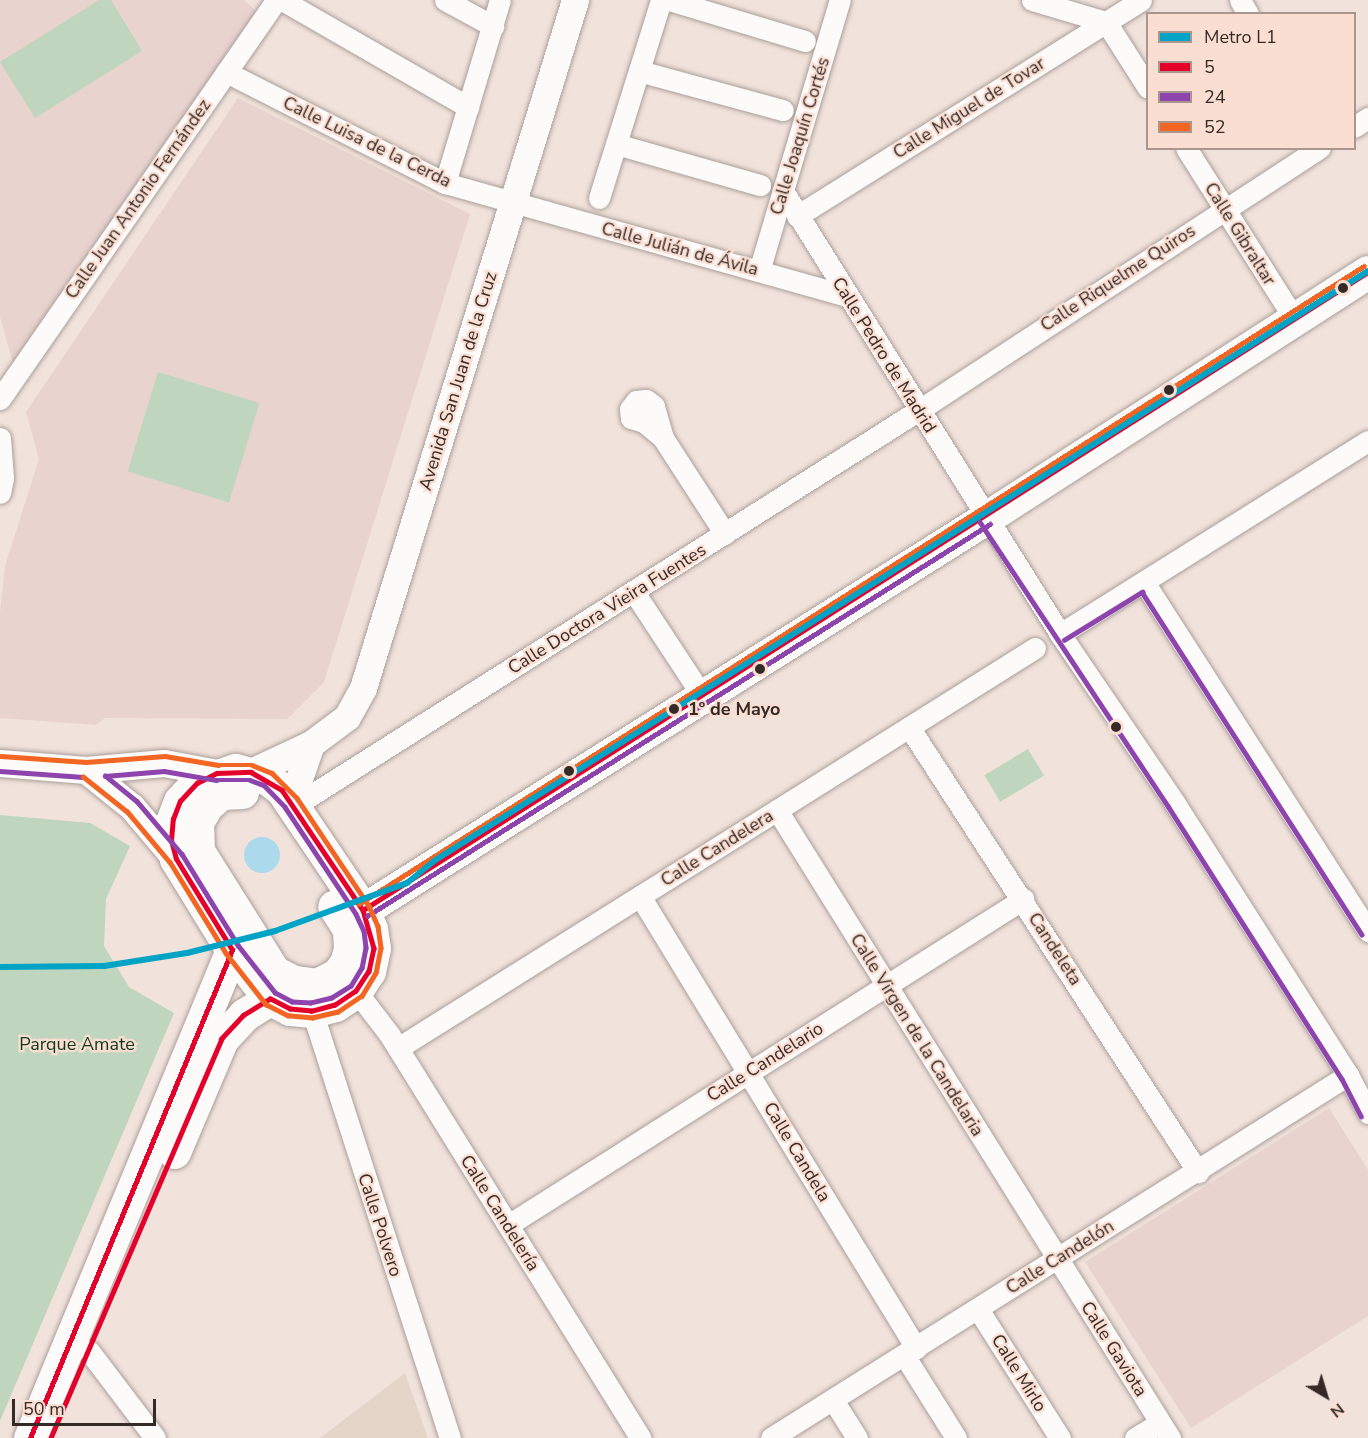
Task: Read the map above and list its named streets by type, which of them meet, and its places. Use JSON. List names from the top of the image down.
{
  "streets": {
    "street": [
      "Calle Miguel de Tovar",
      "Calle Joaquín Cortés",
      "Calle Luisa de la Cerda",
      "Calle Juan Antonio Fernández",
      "Calle Gibraltar",
      "Calle Julián de Ávila",
      "Calle Riquelme Quiros",
      "Calle Pedro de Madrid",
      "Avenida San Juan de la Cruz",
      "Calle Doctora Vieira Fuentes",
      "Calle Candelera",
      "Candeleta",
      "Calle Virgen de la Candelaria",
      "Calle Candelario",
      "Calle Candela",
      "Calle Candelería",
      "Calle Polvero",
      "Calle Candelón",
      "Calle Gaviota",
      "Calle Mirlo"
    ]
  },
  "crossings": [
    ["Calle Miguel de Tovar", "Calle Pedro de Madrid"],
    ["Calle Joaquín Cortés", "Calle Julián de Ávila"],
    ["Calle Joaquín Cortés", "Calle Pedro de Madrid"],
    ["Calle Luisa de la Cerda", "Calle Juan Antonio Fernández"],
    ["Calle Luisa de la Cerda", "Calle Julián de Ávila"],
    ["Calle Luisa de la Cerda", "Avenida San Juan de la Cruz"],
    ["Calle Gibraltar", "Calle Riquelme Quiros"],
    ["Calle Julián de Ávila", "Calle Pedro de Madrid"],
    ["Calle Julián de Ávila", "Avenida San Juan de la Cruz"],
    ["Calle Riquelme Quiros", "Calle Pedro de Madrid"],
    ["Calle Riquelme Quiros", "Calle Doctora Vieira Fuentes"],
    ["Calle Pedro de Madrid", "Calle Doctora Vieira Fuentes"],
    ["Calle Pedro de Madrid", "Calle Candelón"],
    ["Calle Candelera", "Candeleta"],
    ["Calle Candelera", "Calle Virgen de la Candelaria"],
    ["Calle Candelera", "Calle Candela"],
    ["Calle Candelera", "Calle Candelería"],
    ["Candeleta", "Calle Candelario"],
    ["Candeleta", "Calle Candelón"],
    ["Calle Virgen de la Candelaria", "Calle Candelario"],
    ["Calle Virgen de la Candelaria", "Calle Candelón"],
    ["Calle Virgen de la Candelaria", "Calle Gaviota"],
    ["Calle Candelario", "Calle Candela"],
    ["Calle Candelario", "Calle Candelería"],
    ["Calle Candela", "Calle Candelón"],
    ["Calle Candelón", "Calle Gaviota"],
    ["Calle Candelón", "Calle Mirlo"]
  ],
  "parks": ["Parque Amate"],
  "places": ["1º de Mayo"],
  "lines": [
    "transit line 52",
    "metro line L1",
    "transit line 5",
    "transit line 24"
  ],
  "legend": [
    "Metro L1",
    "5",
    "24",
    "52"
  ],
  "scale_bar": "50 m",
  "north": "bottom right"
}
